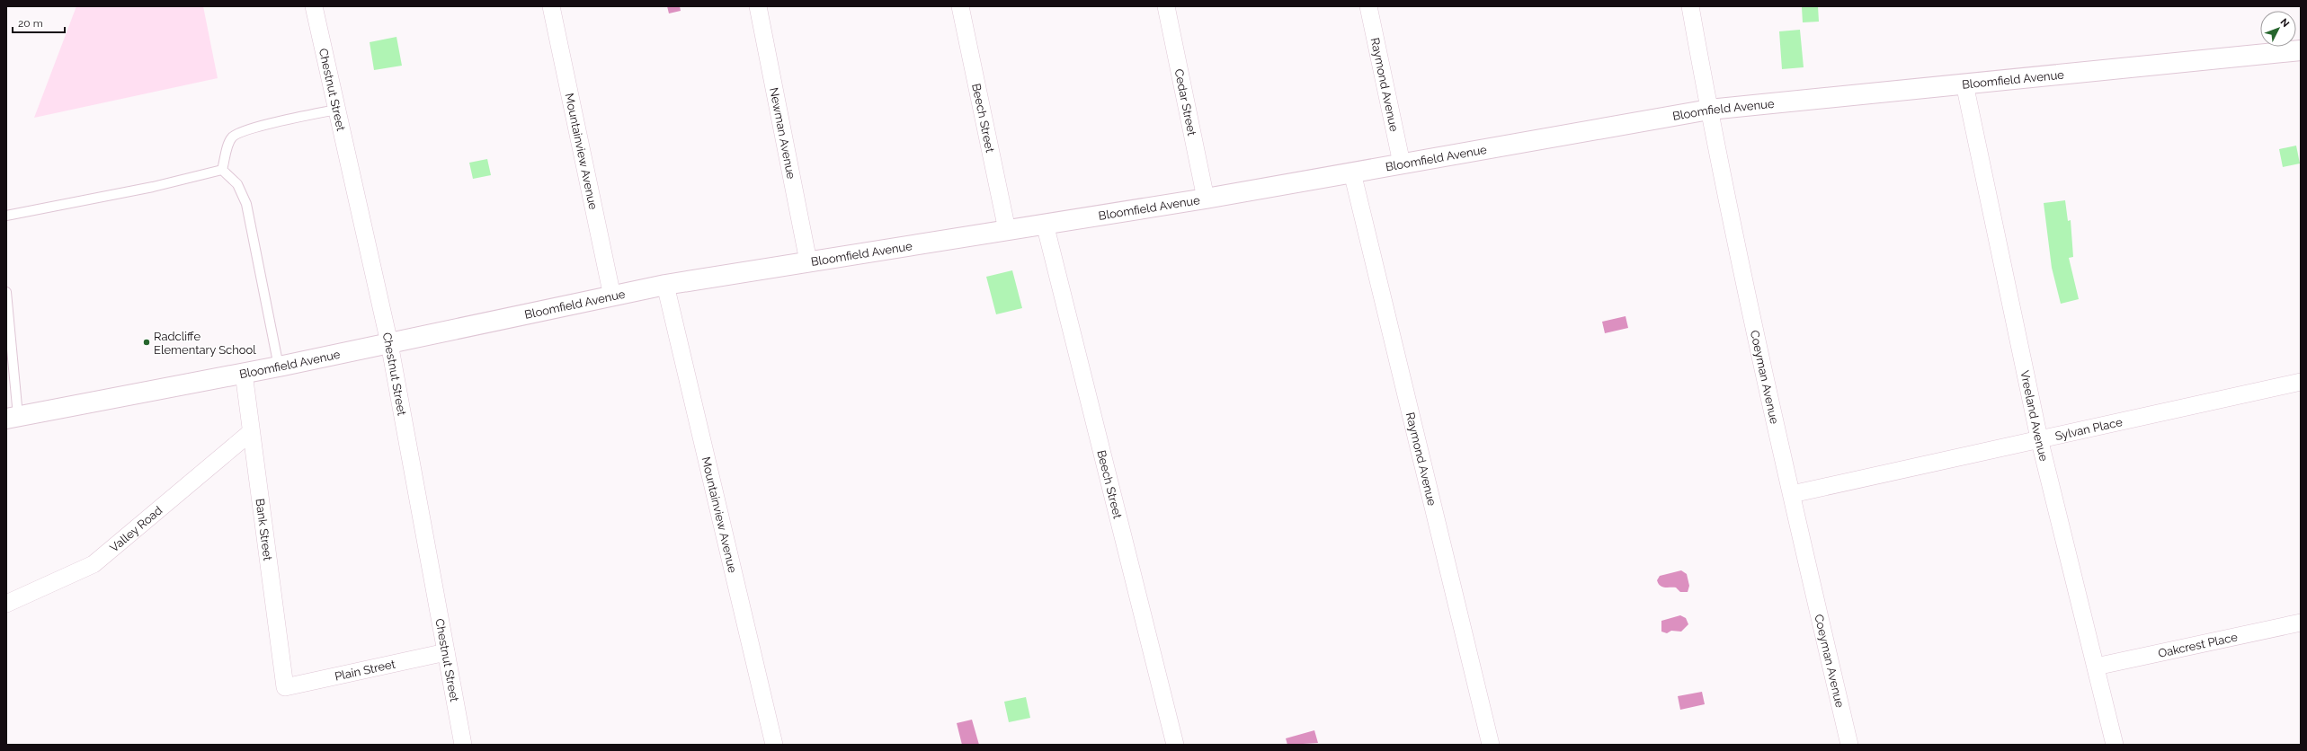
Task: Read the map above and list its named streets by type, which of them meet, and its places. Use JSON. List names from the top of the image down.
{
  "streets": {
    "street": [
      "Bloomfield Avenue",
      "Raymond Avenue",
      "Chestnut Street",
      "Cedar Street",
      "Beech Street",
      "Newman Avenue",
      "Mountainview Avenue",
      "Coeyman Avenue",
      "Vreeland Avenue",
      "Sylvan Place",
      "Valley Road",
      "Bank Street",
      "Oakcrest Place",
      "Plain Street"
    ]
  },
  "crossings": [
    ["Bloomfield Avenue", "Raymond Avenue"],
    ["Bloomfield Avenue", "Chestnut Street"],
    ["Bloomfield Avenue", "Cedar Street"],
    ["Bloomfield Avenue", "Beech Street"],
    ["Bloomfield Avenue", "Newman Avenue"],
    ["Bloomfield Avenue", "Mountainview Avenue"],
    ["Bloomfield Avenue", "Coeyman Avenue"],
    ["Bloomfield Avenue", "Vreeland Avenue"],
    ["Bloomfield Avenue", "Bank Street"],
    ["Chestnut Street", "Plain Street"],
    ["Coeyman Avenue", "Sylvan Place"],
    ["Vreeland Avenue", "Sylvan Place"],
    ["Vreeland Avenue", "Oakcrest Place"],
    ["Valley Road", "Bank Street"],
    ["Bank Street", "Plain Street"]
  ],
  "places": ["Radcliffe Elementary School"],
  "scale_bar": "20 m",
  "north": "top right"
}
